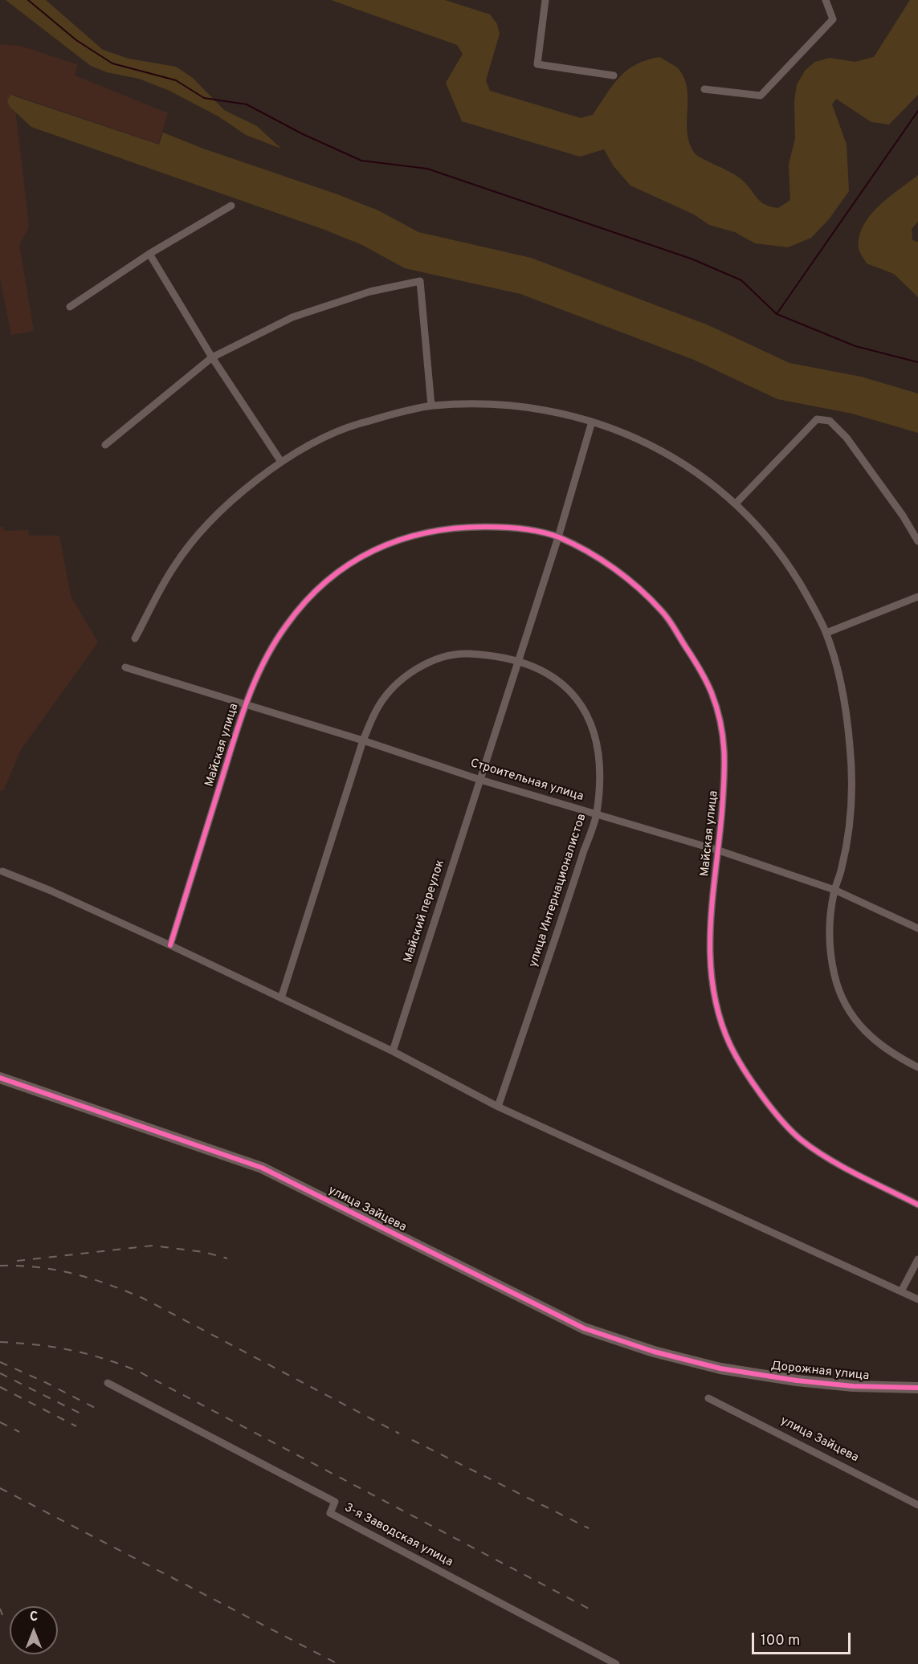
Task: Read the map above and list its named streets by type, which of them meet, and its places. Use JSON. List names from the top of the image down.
{
  "streets": {
    "street": [
      "Майская улица",
      "Строительная улица",
      "улица Интернационалистов",
      "Майский переулок",
      "улица Зайцева",
      "Дорожная улица",
      "3-я Заводская улица"
    ]
  },
  "crossings": [
    ["Майская улица", "Строительная улица"],
    ["Майская улица", "Майский переулок"],
    ["Строительная улица", "улица Интернационалистов"],
    ["Строительная улица", "Майский переулок"],
    ["улица Интернационалистов", "Майский переулок"],
    ["улица Зайцева", "Дорожная улица"]
  ],
  "scale_bar": "100 m",
  "north": "top"
}
